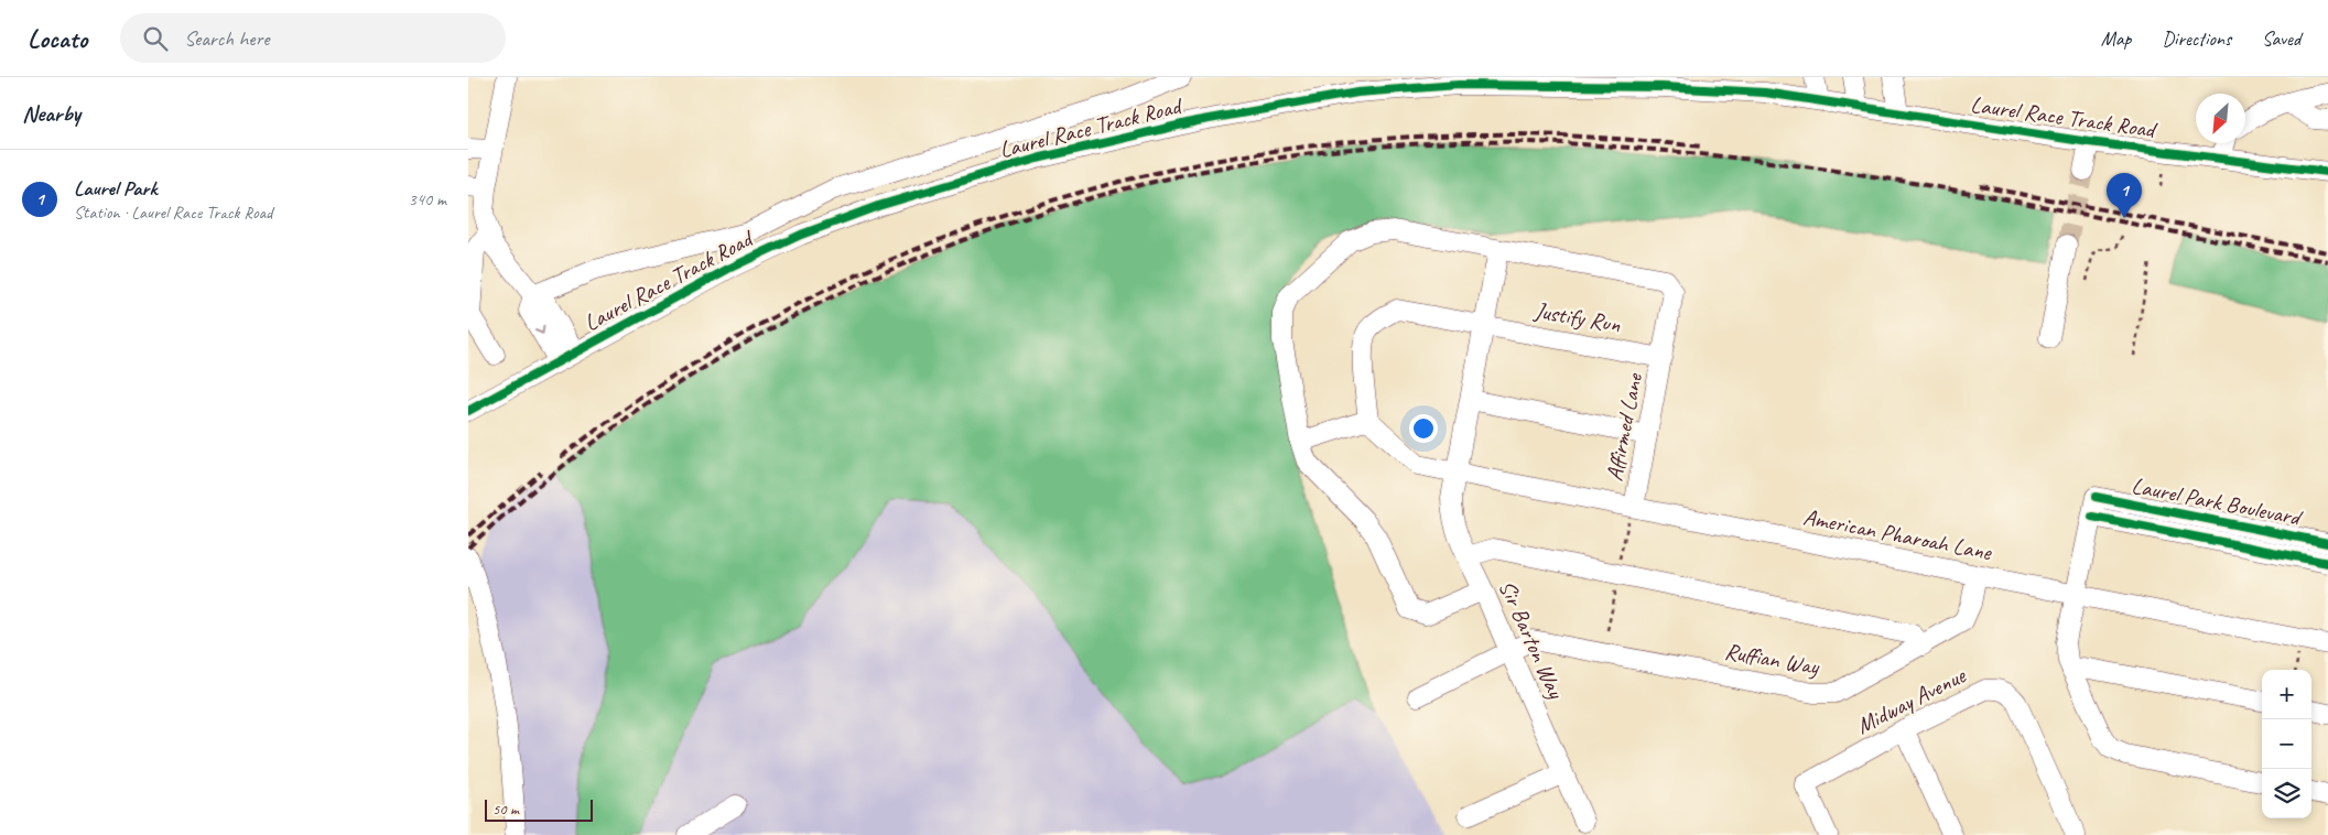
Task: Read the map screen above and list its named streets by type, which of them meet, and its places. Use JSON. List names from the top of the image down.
{
  "streets": {
    "street": [
      "Laurel Race Track Road",
      "Justify Run",
      "Affirmed Lane",
      "Laurel Park Boulevard",
      "American Pharoah Lane",
      "Sir Barton Way",
      "Ruffian Way",
      "Midway Avenue"
    ]
  },
  "crossings": [
    ["Justify Run", "Affirmed Lane"],
    ["Justify Run", "American Pharoah Lane"],
    ["Justify Run", "Sir Barton Way"],
    ["Affirmed Lane", "American Pharoah Lane"],
    ["Affirmed Lane", "Sir Barton Way"],
    ["American Pharoah Lane", "Sir Barton Way"],
    ["American Pharoah Lane", "Ruffian Way"],
    ["Sir Barton Way", "Ruffian Way"]
  ],
  "scale_bar": "50 m",
  "north": "bottom left",
  "page": {
    "header": "Locato",
    "search": "Search here",
    "nav": ["Map", "Directions", "Saved"],
    "heading": "Nearby",
    "list": [
      {
        "mark": "1",
        "name": "Laurel Park",
        "note": "Station · Laurel Race Track Road",
        "value": "340 m"
      }
    ],
    "pins": "1",
    "map_buttons": ["+", "−"],
    "scale": "50 m"
  }
}
